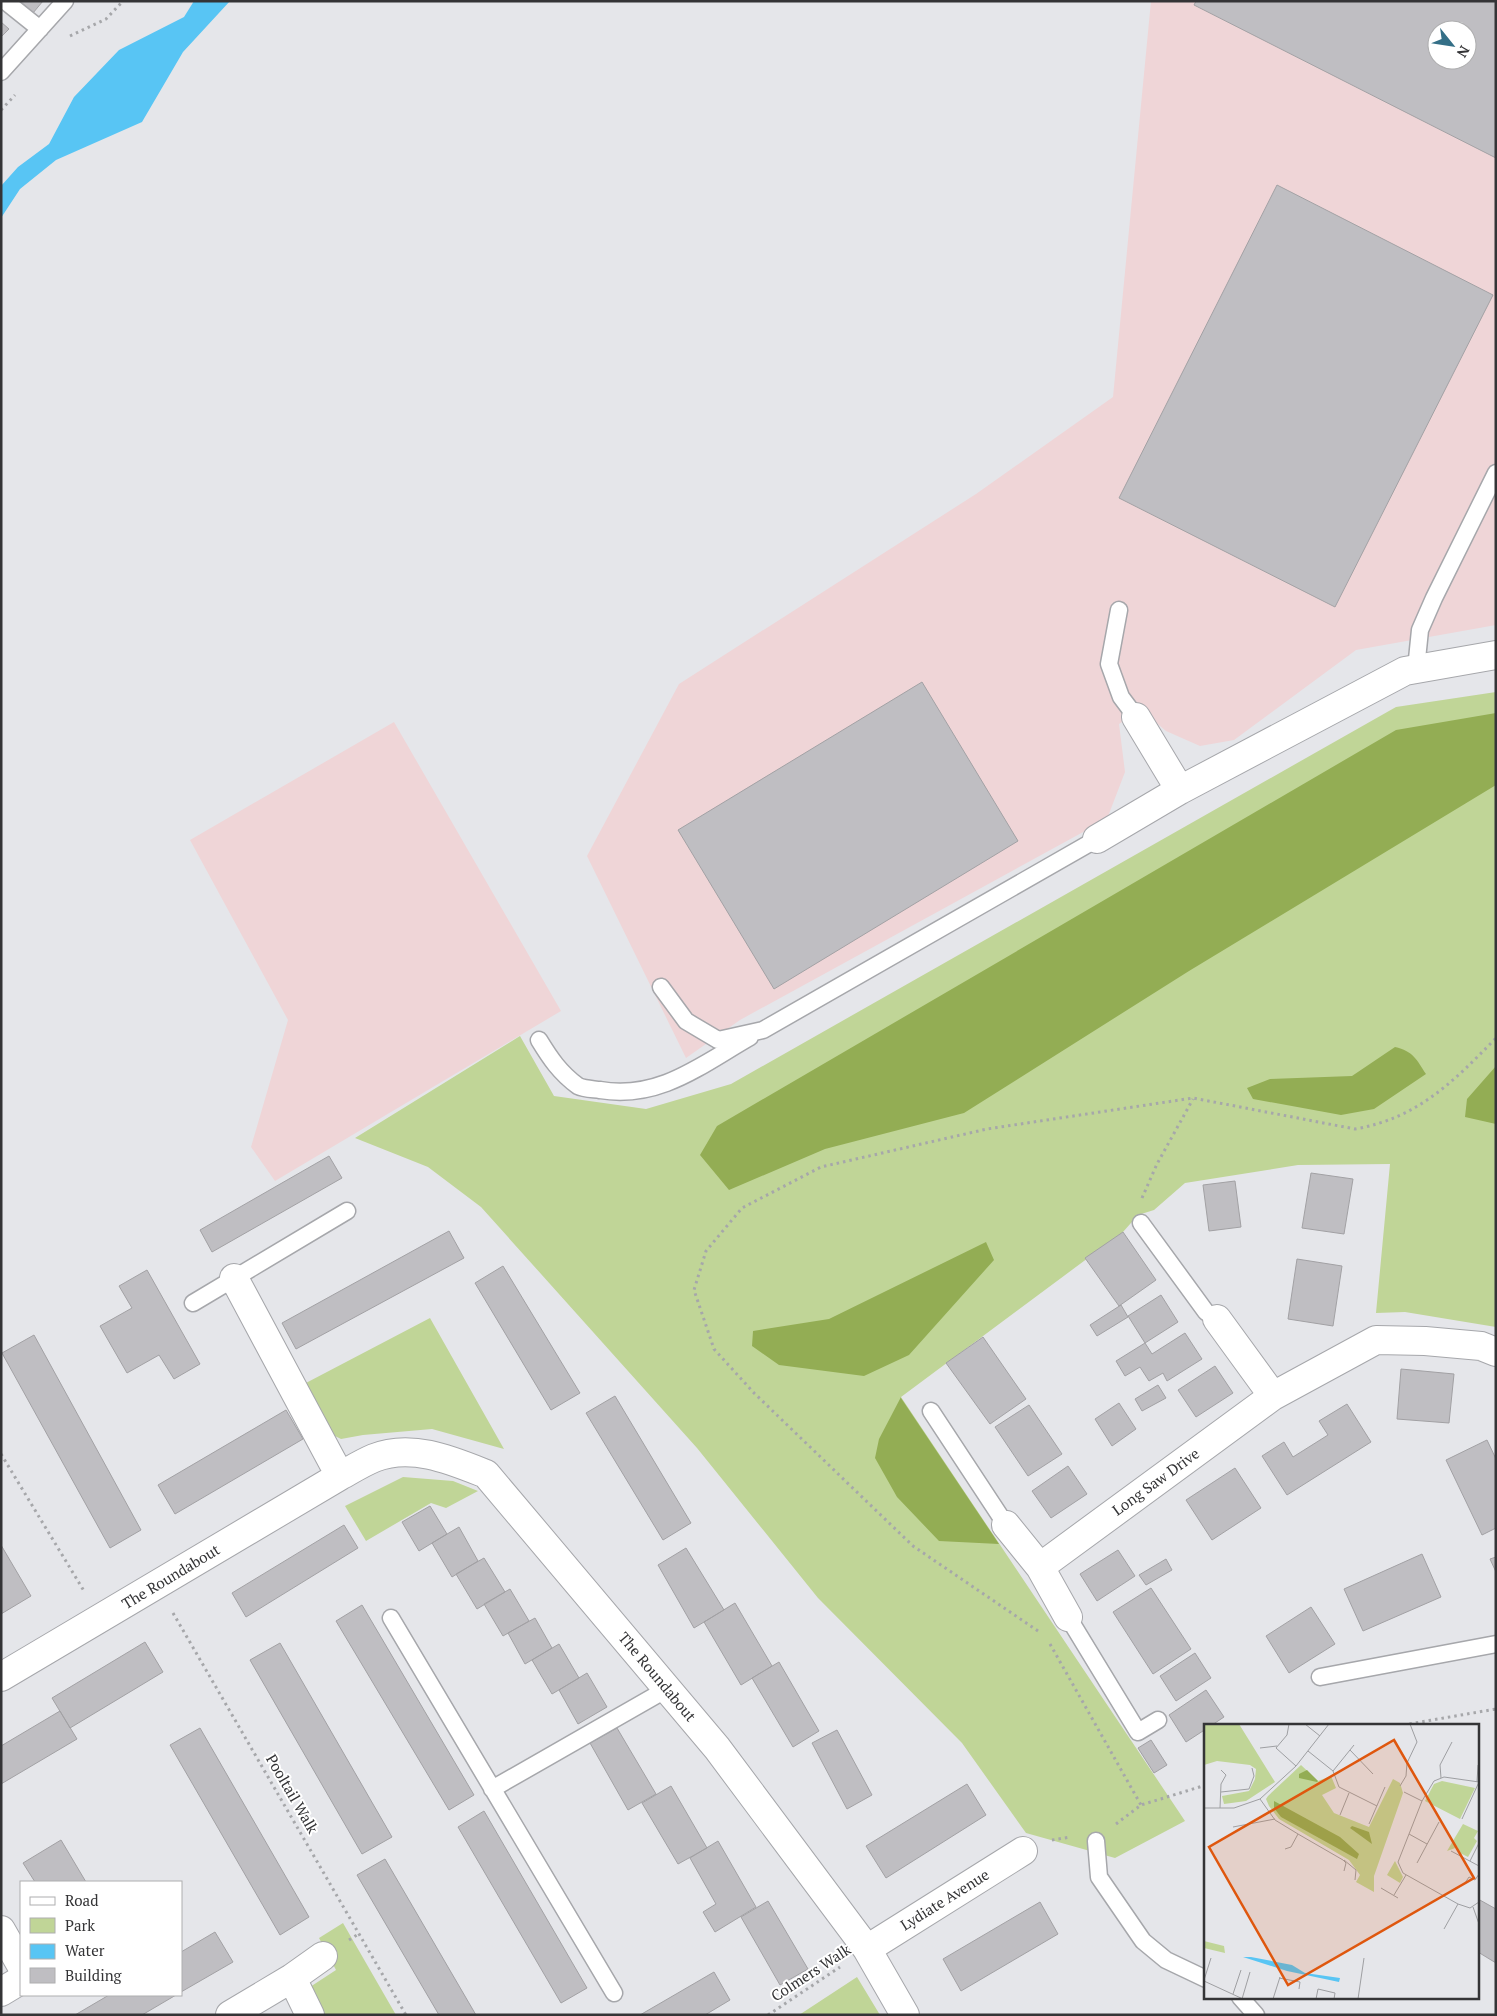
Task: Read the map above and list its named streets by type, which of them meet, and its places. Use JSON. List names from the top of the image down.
{
  "streets": {
    "street": ["Long Saw Drive", "The Roundabout", "Lydiate Avenue"],
    "path": ["Pooltail Walk", "Colmers Walk"]
  },
  "crossings": [
    ["The Roundabout", "Pooltail Walk"],
    ["The Roundabout", "Lydiate Avenue"],
    ["The Roundabout", "Colmers Walk"],
    ["Lydiate Avenue", "Colmers Walk"]
  ],
  "legend": [
    "Road",
    "Park",
    "Water",
    "Building"
  ],
  "north": "bottom right"
}
